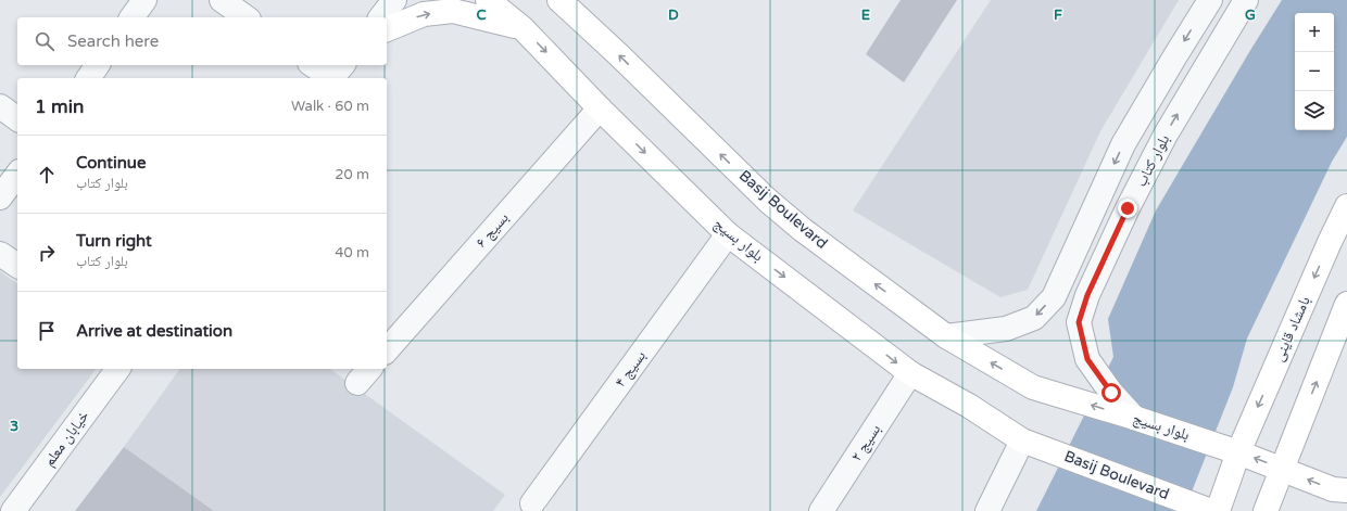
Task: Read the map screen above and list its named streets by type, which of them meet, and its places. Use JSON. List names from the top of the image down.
{
  "streets": {
    "main road": ["Basij Boulevard", "بلوار بسیج", "بامشاد قاینی"],
    "street": [
      "بلوار کتاب",
      "بسیج ۶",
      "بسیج ۴",
      "خیابان معلم",
      "بسیج ۲"
    ]
  },
  "crossings": [
    ["بلوار کتاب", "Basij Boulevard"],
    ["بلوار کتاب", "بلوار بسیج"],
    ["Basij Boulevard", "بلوار بسیج"],
    ["بسیج ۶", "بلوار بسیج"],
    ["بلوار بسیج", "بامشاد قاینی"],
    ["بلوار بسیج", "بسیج ۴"],
    ["بلوار بسیج", "بسیج ۲"]
  ],
  "one_way": ["Basij Boulevard"],
  "page": {
    "map_buttons": ["+", "−"],
    "search": "Search here",
    "heading": ["1 min", "Walk · 60 m"],
    "list": [
      ["Continue", "بلوار کتاب", "20 m"],
      ["Turn right", "بلوار کتاب", "40 m"],
      "Arrive at destination"
    ]
  },
  "grid": {
    "columns": [
      "C",
      "D",
      "E",
      "F",
      "G"
    ],
    "rows": ["3"]
  }
}
